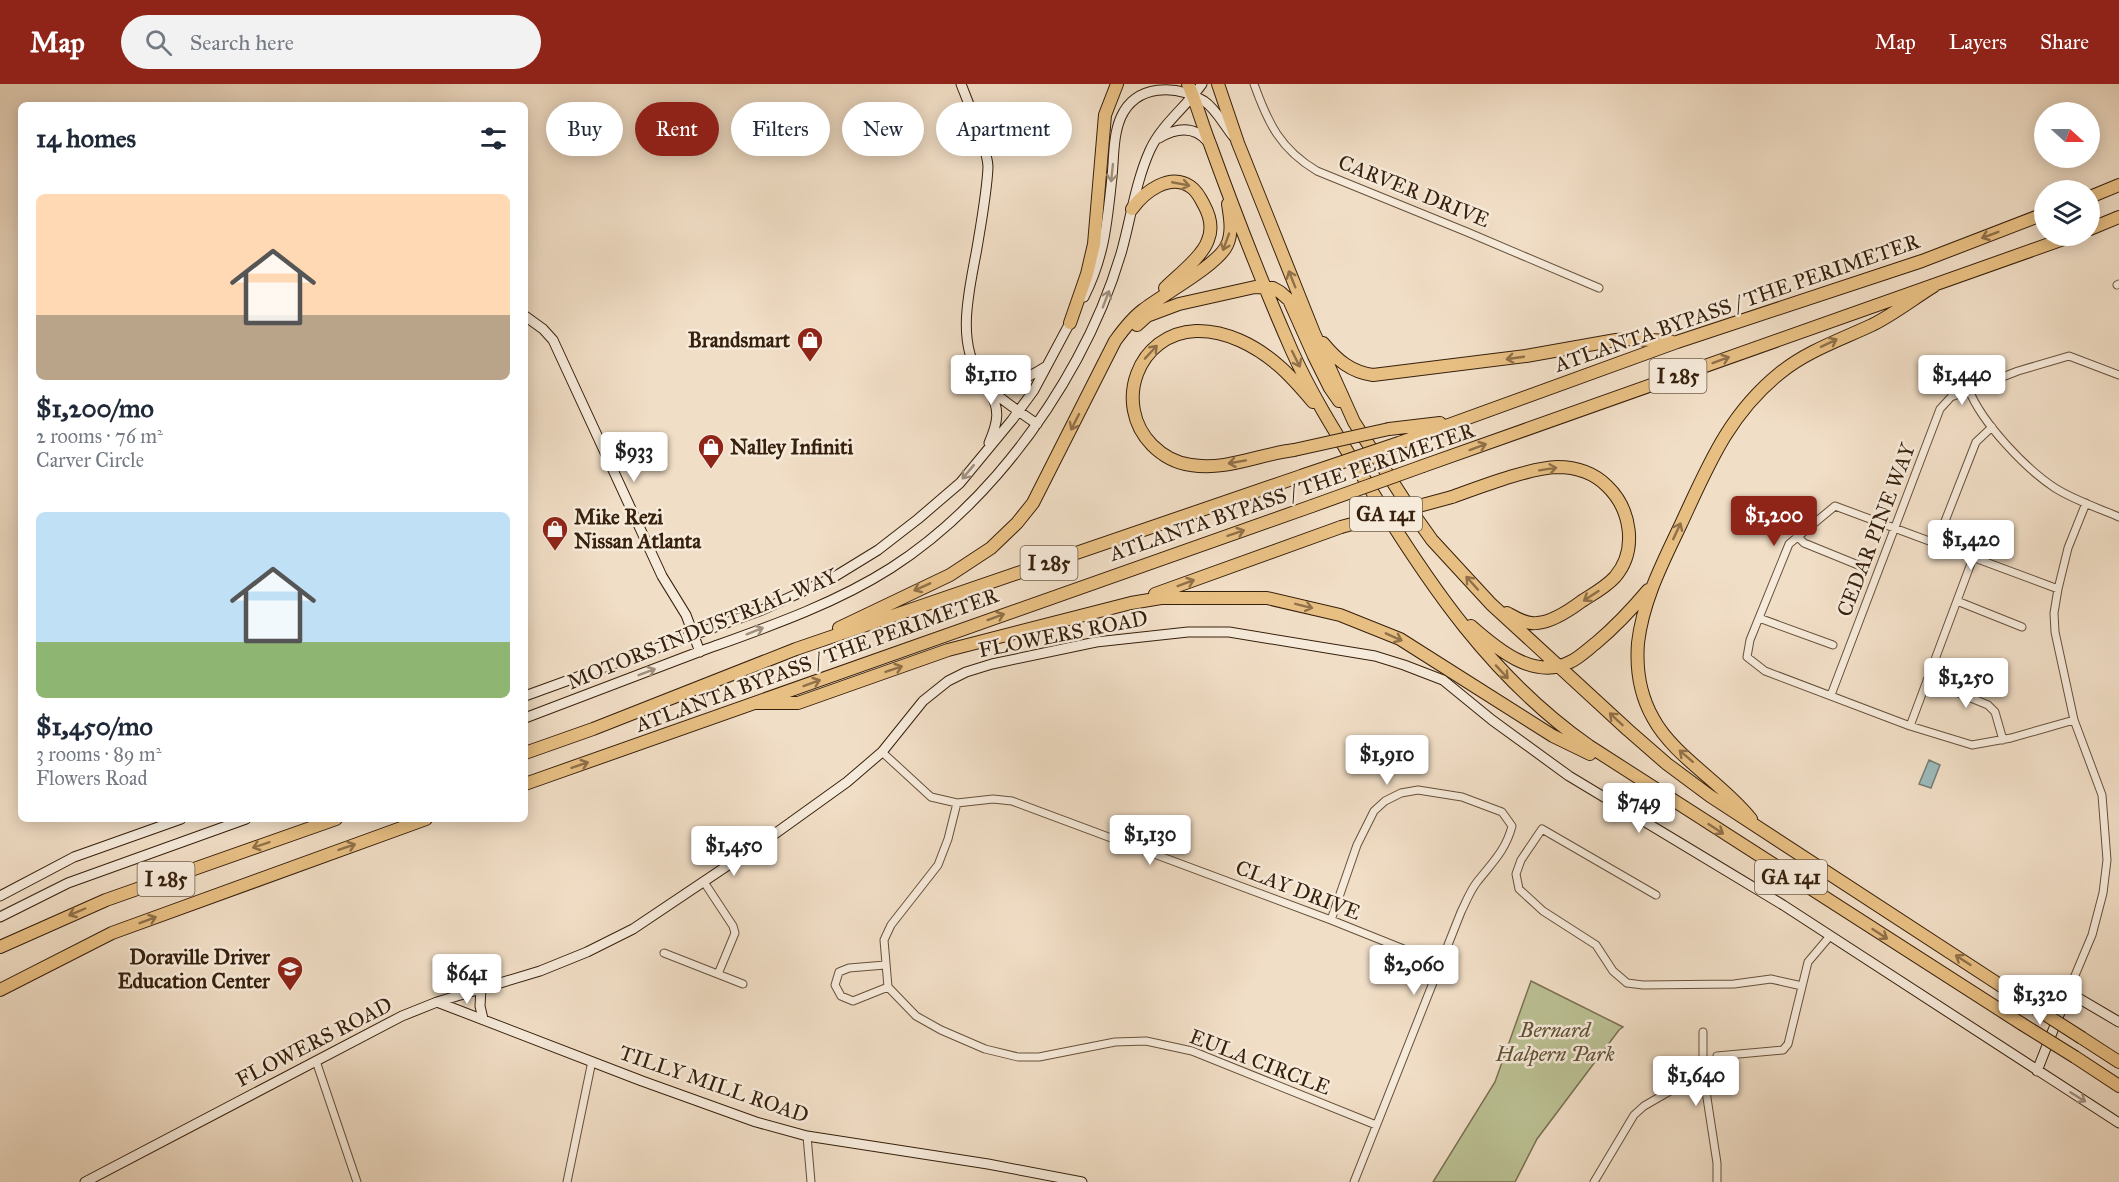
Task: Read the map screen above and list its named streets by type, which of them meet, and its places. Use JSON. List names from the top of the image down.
{
  "streets": {
    "highway": ["ATLANTA BYPASS / THE PERIMETER", "I 285", "GA 141"],
    "main road": ["MOTORS INDUSTRIAL WAY", "FLOWERS ROAD", "TILLY MILL ROAD"],
    "street": [
      "CARVER DRIVE",
      "CEDAR PINE WAY",
      "CLAY DRIVE",
      "EULA CIRCLE"
    ]
  },
  "crossings": [
    ["GA 141", "MOTORS INDUSTRIAL WAY"],
    ["FLOWERS ROAD", "CLAY DRIVE"],
    ["FLOWERS ROAD", "TILLY MILL ROAD"]
  ],
  "parks": ["Bernard Halpern Park"],
  "places": {
    "shop": ["Brandsmart", "Nalley Infiniti", "Mike Rezi Nissan Atlanta"],
    "school or university": ["Doraville Driver Education Center"]
  },
  "north": "right",
  "page": {
    "header": "Map",
    "search": "Search here",
    "nav": ["Map", "Layers", "Share"],
    "chip": [
      "Buy",
      "Rent",
      "Filters",
      "New",
      "Apartment"
    ],
    "heading": "14 homes",
    "list": [
      {
        "name": "$1,200/mo",
        "note": "2 rooms · 76 m² · Carver Circle"
      },
      {
        "name": "$1,450/mo",
        "note": "3 rooms · 89 m² · Flowers Road"
      }
    ],
    "price": [
      "$1,110",
      "$1,440",
      "$933",
      "$1,200",
      "$1,420",
      "$1,250",
      "$1,910",
      "$749",
      "$1,130",
      "$1,450",
      "$2,060",
      "$641",
      "$1,320",
      "$1,640"
    ]
  }
}
